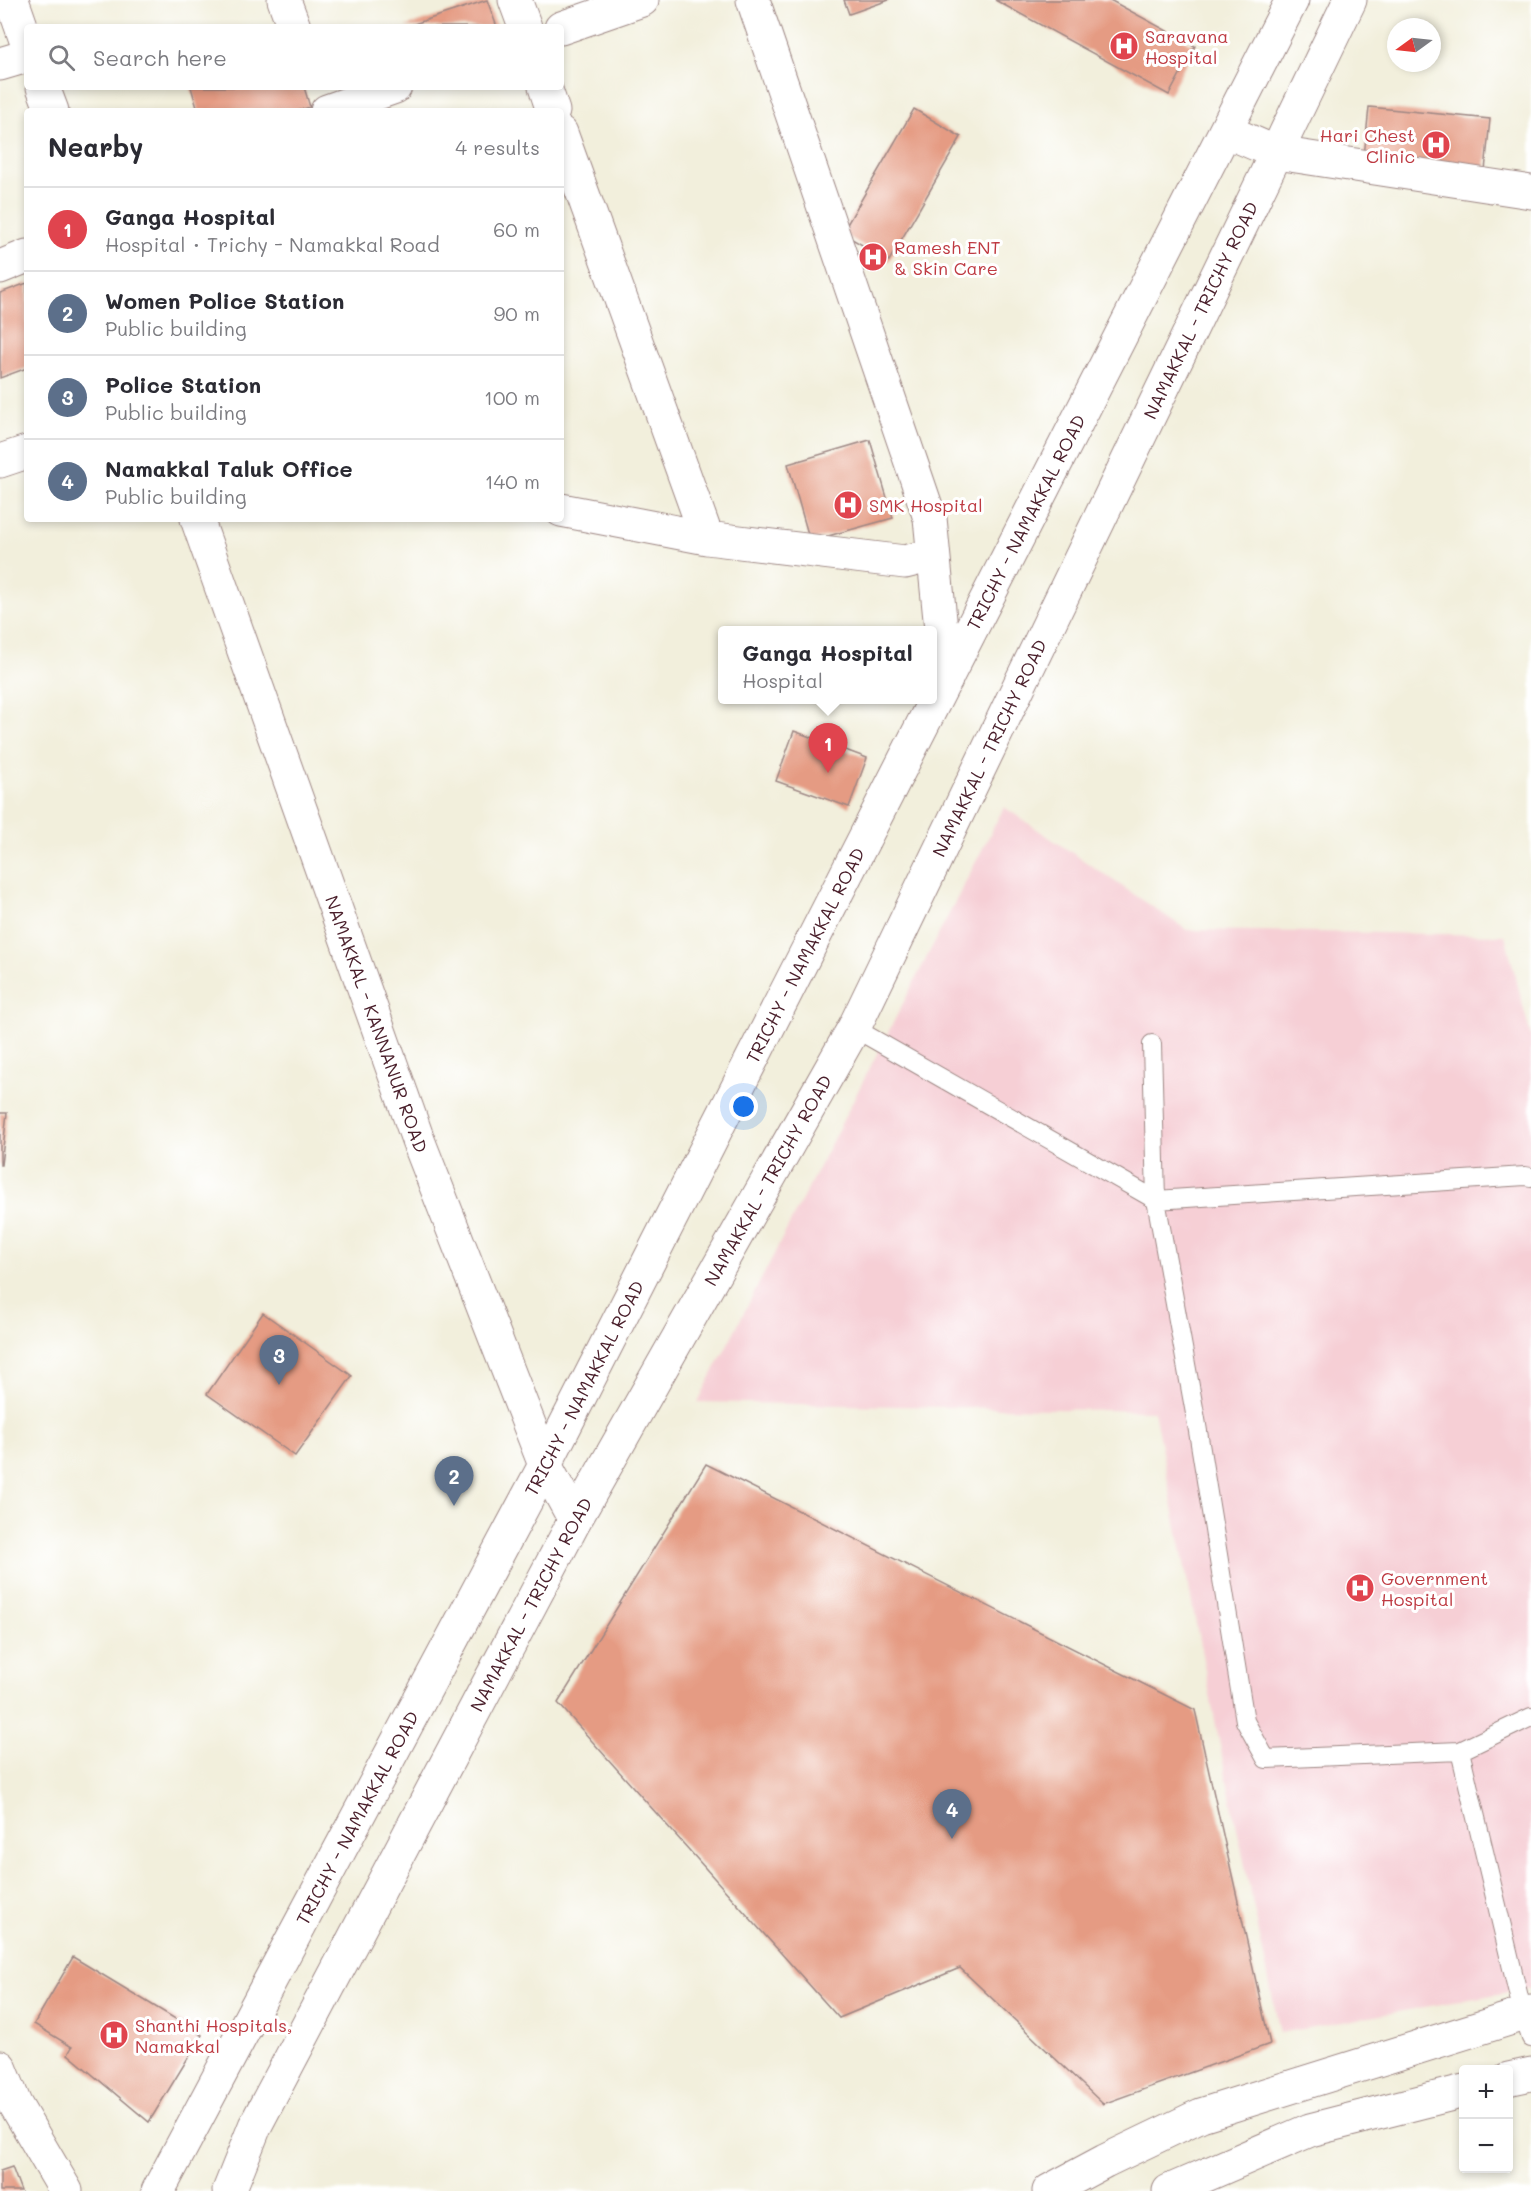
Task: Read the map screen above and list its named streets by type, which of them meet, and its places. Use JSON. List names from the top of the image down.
{
  "streets": {
    "main road": ["NAMAKKAL - TRICHY ROAD", "TRICHY - NAMAKKAL ROAD", "NAMAKKAL - KANNANUR ROAD"]
  },
  "crossings": [
    ["NAMAKKAL - TRICHY ROAD", "NAMAKKAL - KANNANUR ROAD"],
    ["TRICHY - NAMAKKAL ROAD", "NAMAKKAL - KANNANUR ROAD"]
  ],
  "places": {
    "hospital": [
      "Saravana Hospital",
      "Hari Chest Clinic",
      "Ramesh ENT & Skin Care",
      "SMK Hospital",
      "Government Hospital",
      "Shanthi Hospitals, Namakkal"
    ]
  },
  "north": "left",
  "page": {
    "search": "Search here",
    "heading": ["Nearby", "4 results"],
    "list": [
      {
        "mark": "1",
        "name": "Ganga Hospital",
        "note": "Hospital · Trichy - Namakkal Road",
        "value": "60 m"
      },
      {
        "mark": "2",
        "name": "Women Police Station",
        "note": "Public building",
        "value": "90 m"
      },
      {
        "mark": "3",
        "name": "Police Station",
        "note": "Public building",
        "value": "100 m"
      },
      {
        "mark": "4",
        "name": "Namakkal Taluk Office",
        "note": "Public building",
        "value": "140 m"
      }
    ],
    "popup": ["Ganga Hospital", "Hospital"],
    "pins": [
      "1",
      "3",
      "2",
      "4"
    ],
    "map_buttons": ["+", "−"]
  }
}
